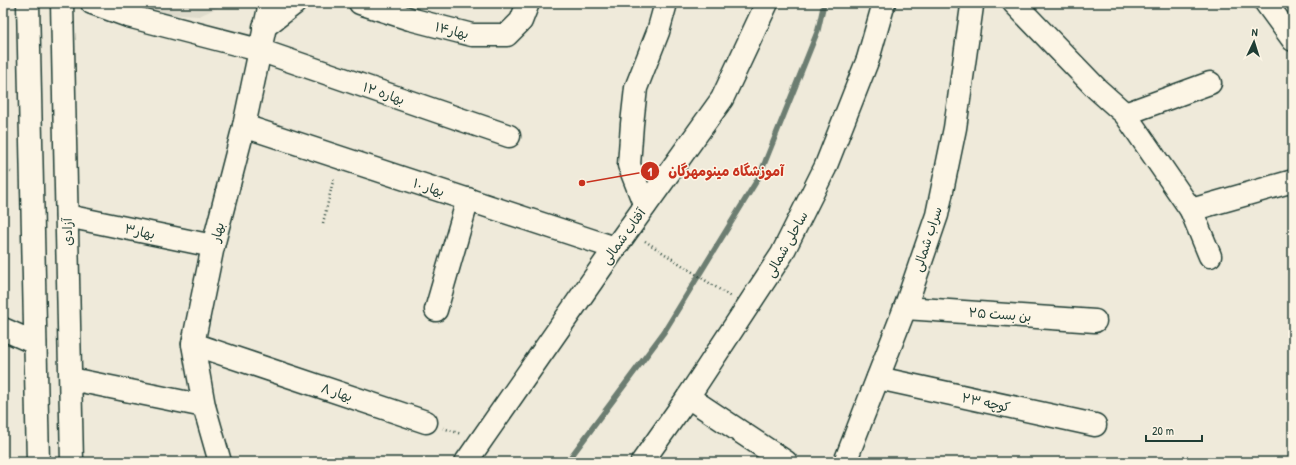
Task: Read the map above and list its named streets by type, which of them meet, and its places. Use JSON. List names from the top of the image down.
{
  "streets": {
    "street": [
      "بهار۱۴",
      "بهاره ۱۲",
      "بهار ۱۰",
      "بهار۳",
      "آزادی",
      "بهار",
      "آفتاب شمالی",
      "سراب شمالی",
      "ساحلی شمالی",
      "بن بست ۲۵",
      "بهار ۸",
      "کوچه ۲۳"
    ]
  },
  "crossings": [
    ["بهاره ۱۲", "بهار"],
    ["بهار ۱۰", "بهار"],
    ["بهار ۱۰", "آفتاب شمالی"],
    ["بهار۳", "آزادی"],
    ["بهار۳", "بهار"],
    ["بهار", "بهار ۸"],
    ["سراب شمالی", "بن بست ۲۵"],
    ["سراب شمالی", "کوچه ۲۳"]
  ],
  "places": ["آموزشگاه مینومهرگان"],
  "scale_bar": "20 m",
  "north": "top"
}
